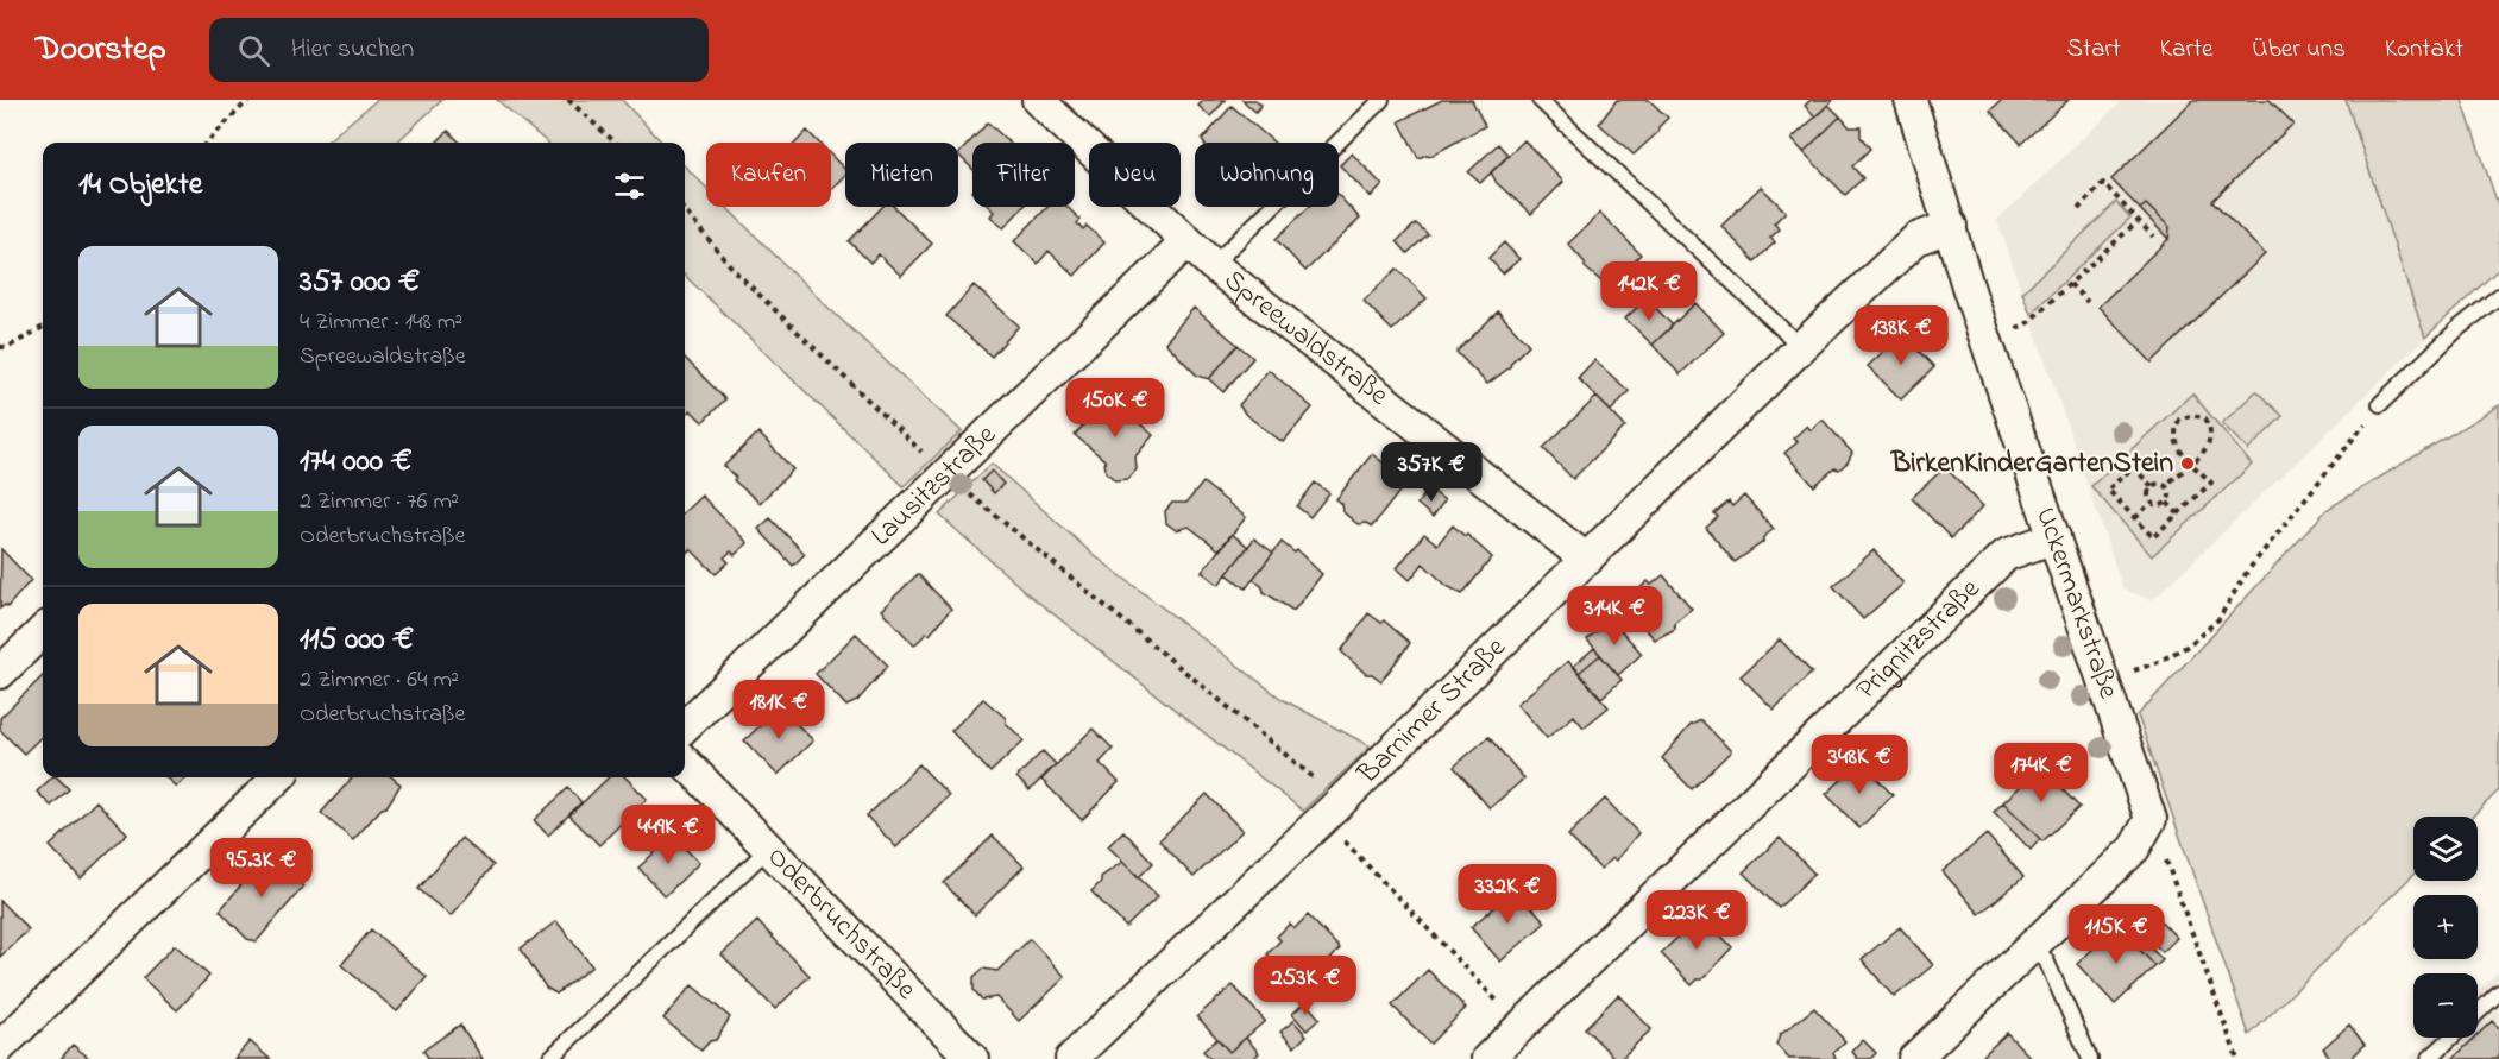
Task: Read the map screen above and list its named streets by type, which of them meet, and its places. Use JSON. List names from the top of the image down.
{
  "streets": {
    "street": [
      "Spreewaldstraße",
      "Lausitzstraße",
      "Uckermarkstraße",
      "Prignitzstraße",
      "Barnimer Straße",
      "Oderbruchstraße"
    ]
  },
  "crossings": [
    ["Spreewaldstraße", "Lausitzstraße"],
    ["Spreewaldstraße", "Barnimer Straße"],
    ["Uckermarkstraße", "Prignitzstraße"],
    ["Uckermarkstraße", "Barnimer Straße"]
  ],
  "places": ["BirkenKinderGartenStein"],
  "page": {
    "header": "Doorstep",
    "search": "Hier suchen",
    "nav": [
      "Start",
      "Karte",
      "Über uns",
      "Kontakt"
    ],
    "chip": [
      "Kaufen",
      "Mieten",
      "Filter",
      "Neu",
      "Wohnung"
    ],
    "heading": "14 Objekte",
    "list": [
      {
        "name": "357 000 €",
        "note": "4 Zimmer · 148 m² · Spreewaldstraße"
      },
      {
        "name": "174 000 €",
        "note": "2 Zimmer · 76 m² · Oderbruchstraße"
      },
      {
        "name": "115 000 €",
        "note": "2 Zimmer · 64 m² · Oderbruchstraße"
      }
    ],
    "price": [
      "142K €",
      "138K €",
      "150K €",
      "357K €",
      "314K €",
      "181K €",
      "348K €",
      "174K €",
      "449K €",
      "95.3K €",
      "332K €",
      "223K €",
      "115K €",
      "253K €"
    ],
    "map_buttons": ["+", "−"]
  }
}
